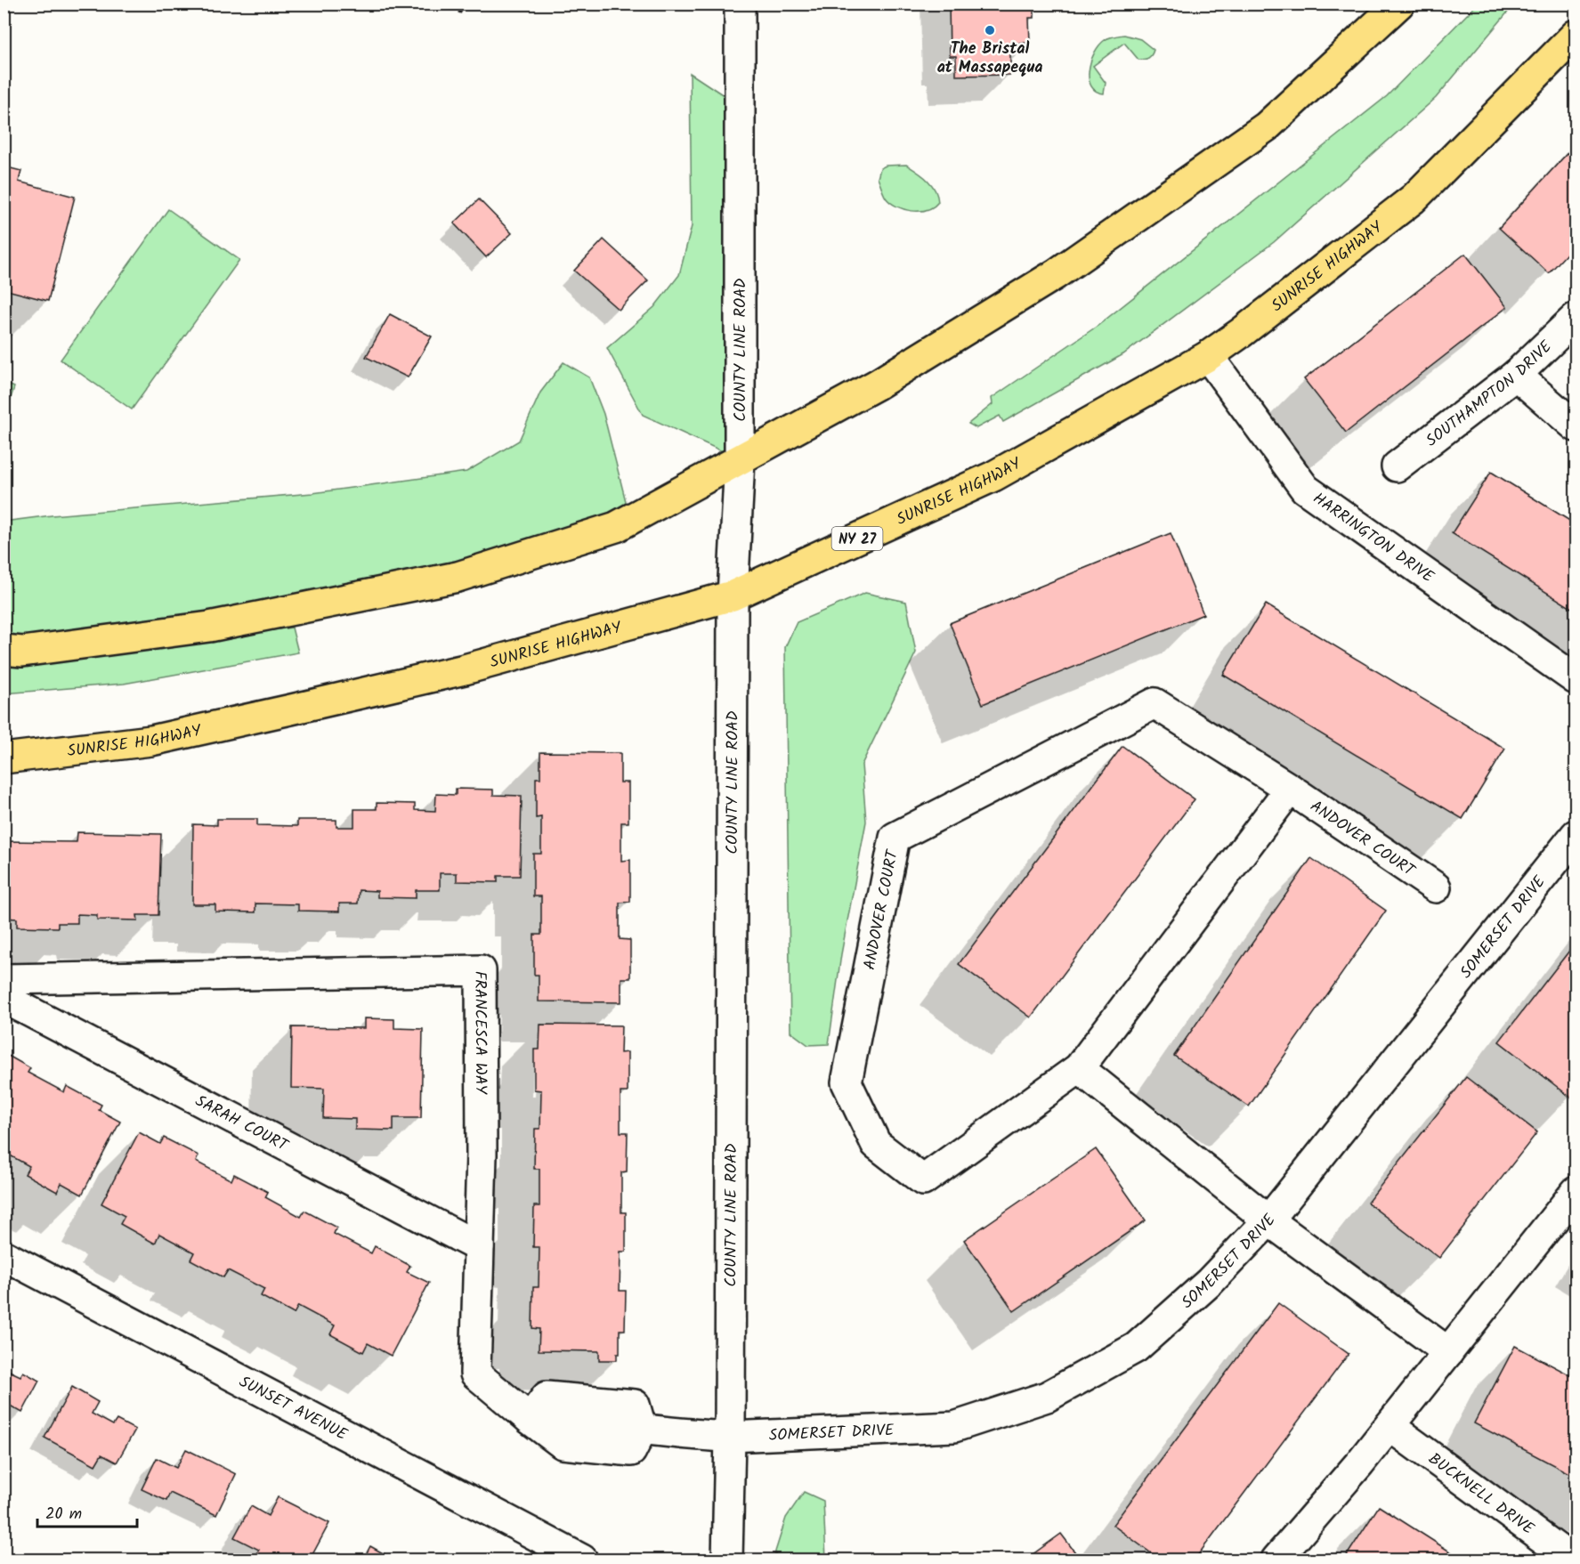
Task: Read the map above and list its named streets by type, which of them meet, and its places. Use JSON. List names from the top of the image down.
{
  "streets": {
    "highway": ["SUNRISE HIGHWAY", "NY 27"],
    "street": [
      "COUNTY LINE ROAD",
      "SOUTHAMPTON DRIVE",
      "HARRINGTON DRIVE",
      "ANDOVER COURT",
      "SOMERSET DRIVE",
      "FRANCESCA WAY",
      "SARAH COURT",
      "SUNSET AVENUE",
      "BUCKNELL DRIVE"
    ]
  },
  "crossings": [
    ["SUNRISE HIGHWAY", "COUNTY LINE ROAD"],
    ["SUNRISE HIGHWAY", "HARRINGTON DRIVE"],
    ["COUNTY LINE ROAD", "SOMERSET DRIVE"],
    ["FRANCESCA WAY", "SARAH COURT"]
  ],
  "places": ["The Bristal at Massapequa"],
  "scale_bar": "20 m"
}
